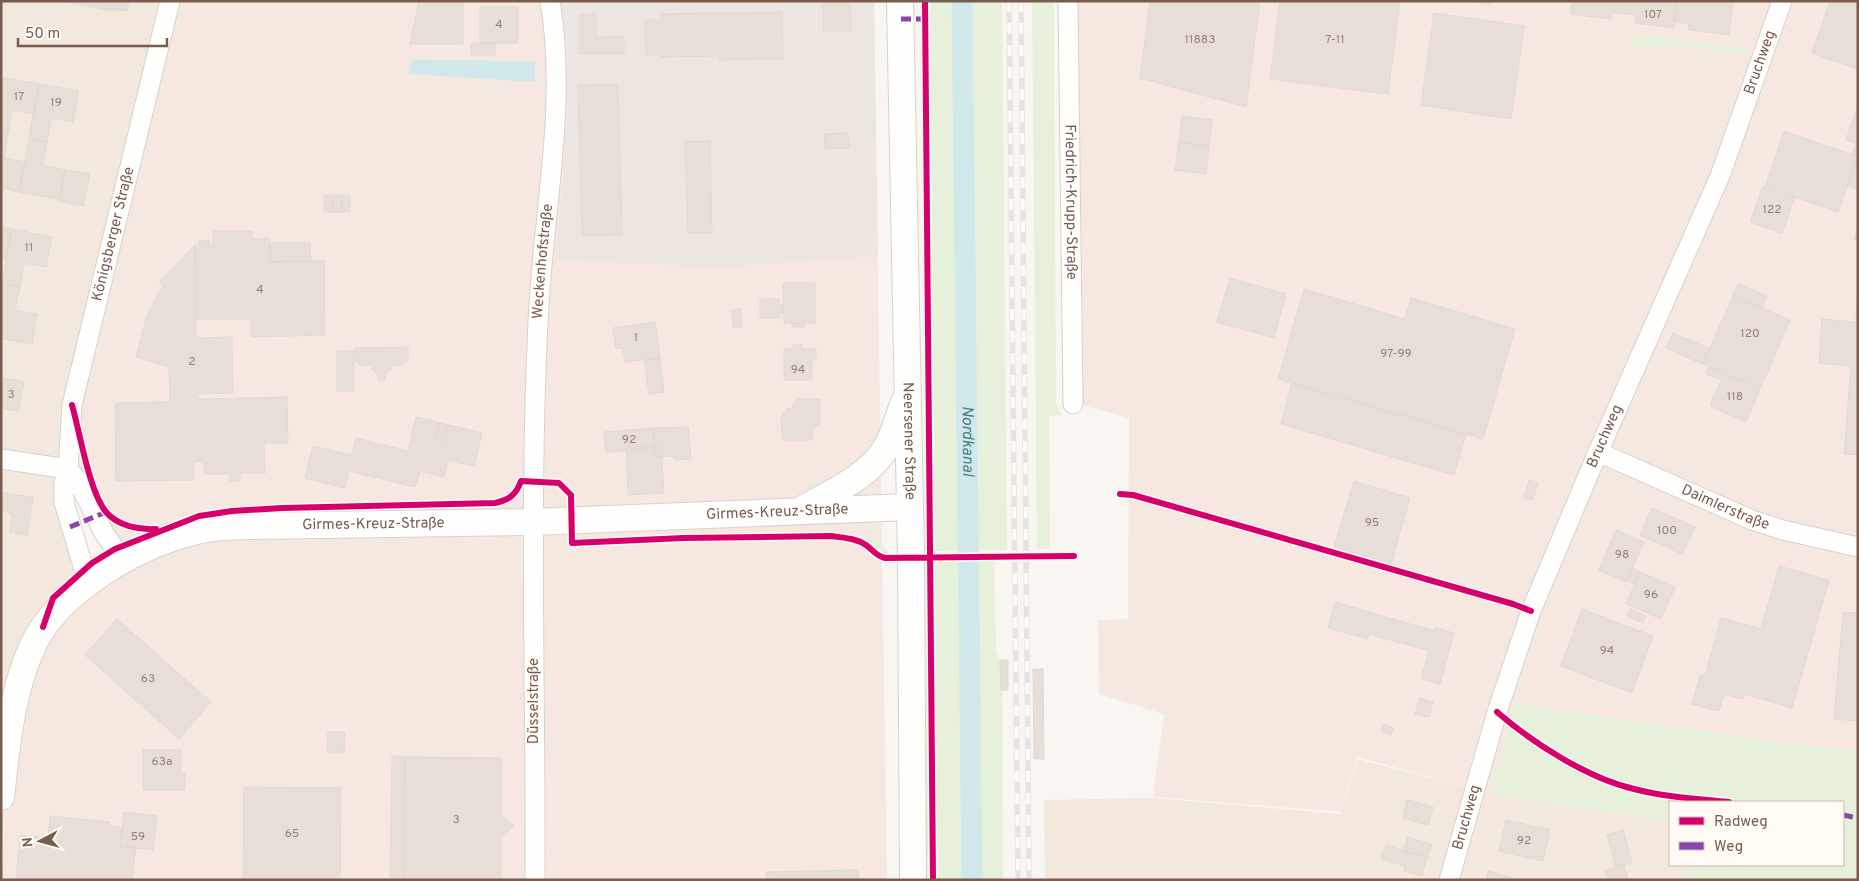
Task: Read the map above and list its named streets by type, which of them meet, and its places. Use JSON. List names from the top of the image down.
{
  "streets": {
    "street": [
      "Bruchweg",
      "Friedrich-Krupp-Straße",
      "Königsberger Straße",
      "Weckenhofstraße",
      "Neersener Straße",
      "Daimlerstraße",
      "Girmes-Kreuz-Straße",
      "Düsselstraße"
    ]
  },
  "crossings": [
    ["Bruchweg", "Daimlerstraße"],
    ["Königsberger Straße", "Girmes-Kreuz-Straße"],
    ["Weckenhofstraße", "Girmes-Kreuz-Straße"],
    ["Weckenhofstraße", "Düsselstraße"],
    ["Neersener Straße", "Girmes-Kreuz-Straße"],
    ["Girmes-Kreuz-Straße", "Düsselstraße"]
  ],
  "water": ["Nordkanal"],
  "house_numbers": [
    "107",
    "4",
    "11883",
    "7-11",
    "17",
    "19",
    "122",
    "11",
    "4",
    "120",
    "1",
    "97-99",
    "2",
    "94",
    "3",
    "118",
    "92",
    "95",
    "100",
    "98",
    "96",
    "94",
    "63",
    "63a",
    "3",
    "65",
    "59",
    "92"
  ],
  "legend": ["Radweg", "Weg"],
  "scale_bar": "50 m",
  "north": "left"
}
